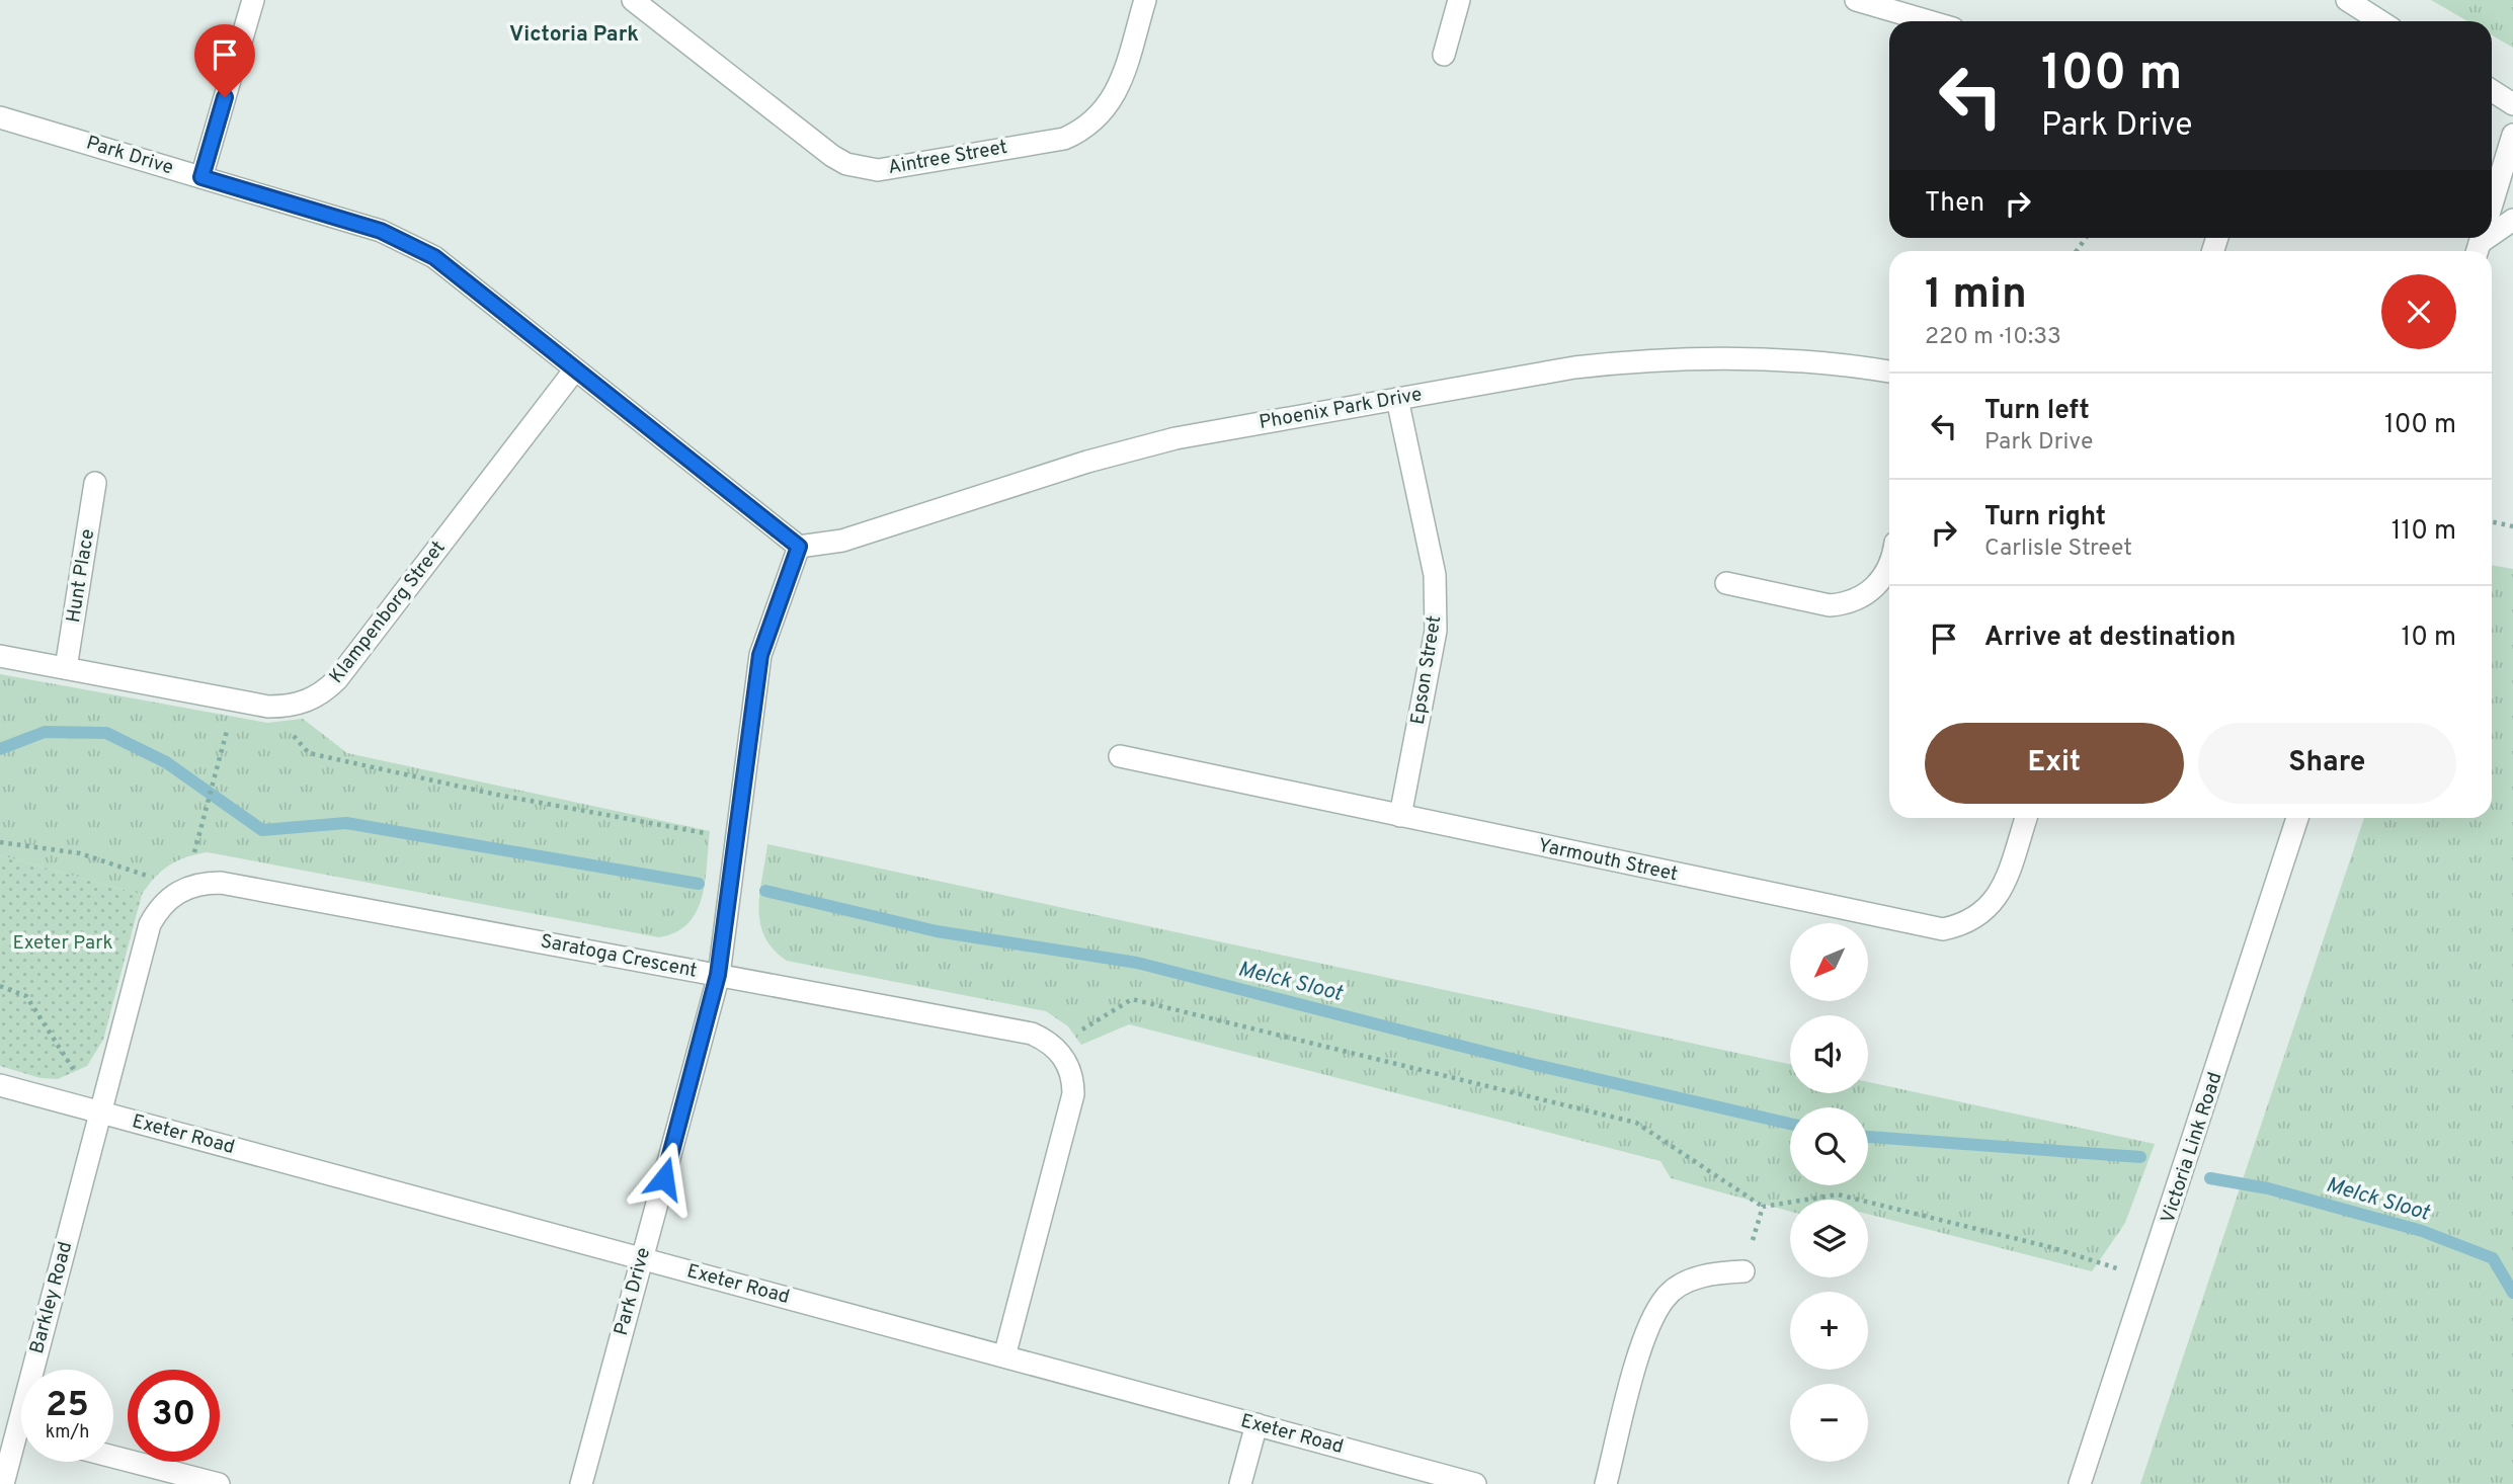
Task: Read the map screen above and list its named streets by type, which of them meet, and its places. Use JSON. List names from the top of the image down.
{
  "streets": {
    "street": [
      "Park Drive",
      "Aintree Street",
      "Phoenix Park Drive",
      "Hunt Place",
      "Klampenborg Street",
      "Epson Street",
      "Yarmouth Street",
      "Saratoga Crescent",
      "Exeter Road",
      "Victoria Link Road",
      "Barkley Road"
    ]
  },
  "crossings": [
    ["Park Drive", "Phoenix Park Drive"],
    ["Park Drive", "Klampenborg Street"],
    ["Park Drive", "Saratoga Crescent"],
    ["Park Drive", "Exeter Road"],
    ["Phoenix Park Drive", "Epson Street"],
    ["Hunt Place", "Klampenborg Street"],
    ["Epson Street", "Yarmouth Street"],
    ["Exeter Road", "Barkley Road"]
  ],
  "districts": ["Victoria Park"],
  "water": ["Melck Sloot"],
  "parks": ["Exeter Park"],
  "north": "bottom left",
  "page": {
    "turn": ["100 m", "Park Drive"],
    "then": "Then",
    "heading": ["1 min", "220 m · 10:33"],
    "list": [
      {
        "name": "Turn left",
        "note": "Park Drive",
        "value": "100 m"
      },
      {
        "name": "Turn right",
        "note": "Carlisle Street",
        "value": "110 m"
      },
      {
        "name": "Arrive at destination",
        "value": "10 m"
      }
    ],
    "buttons": ["Exit", "Share"],
    "map_buttons": ["+", "−"],
    "speed": "25 km/h",
    "limit": "30"
  }
}
